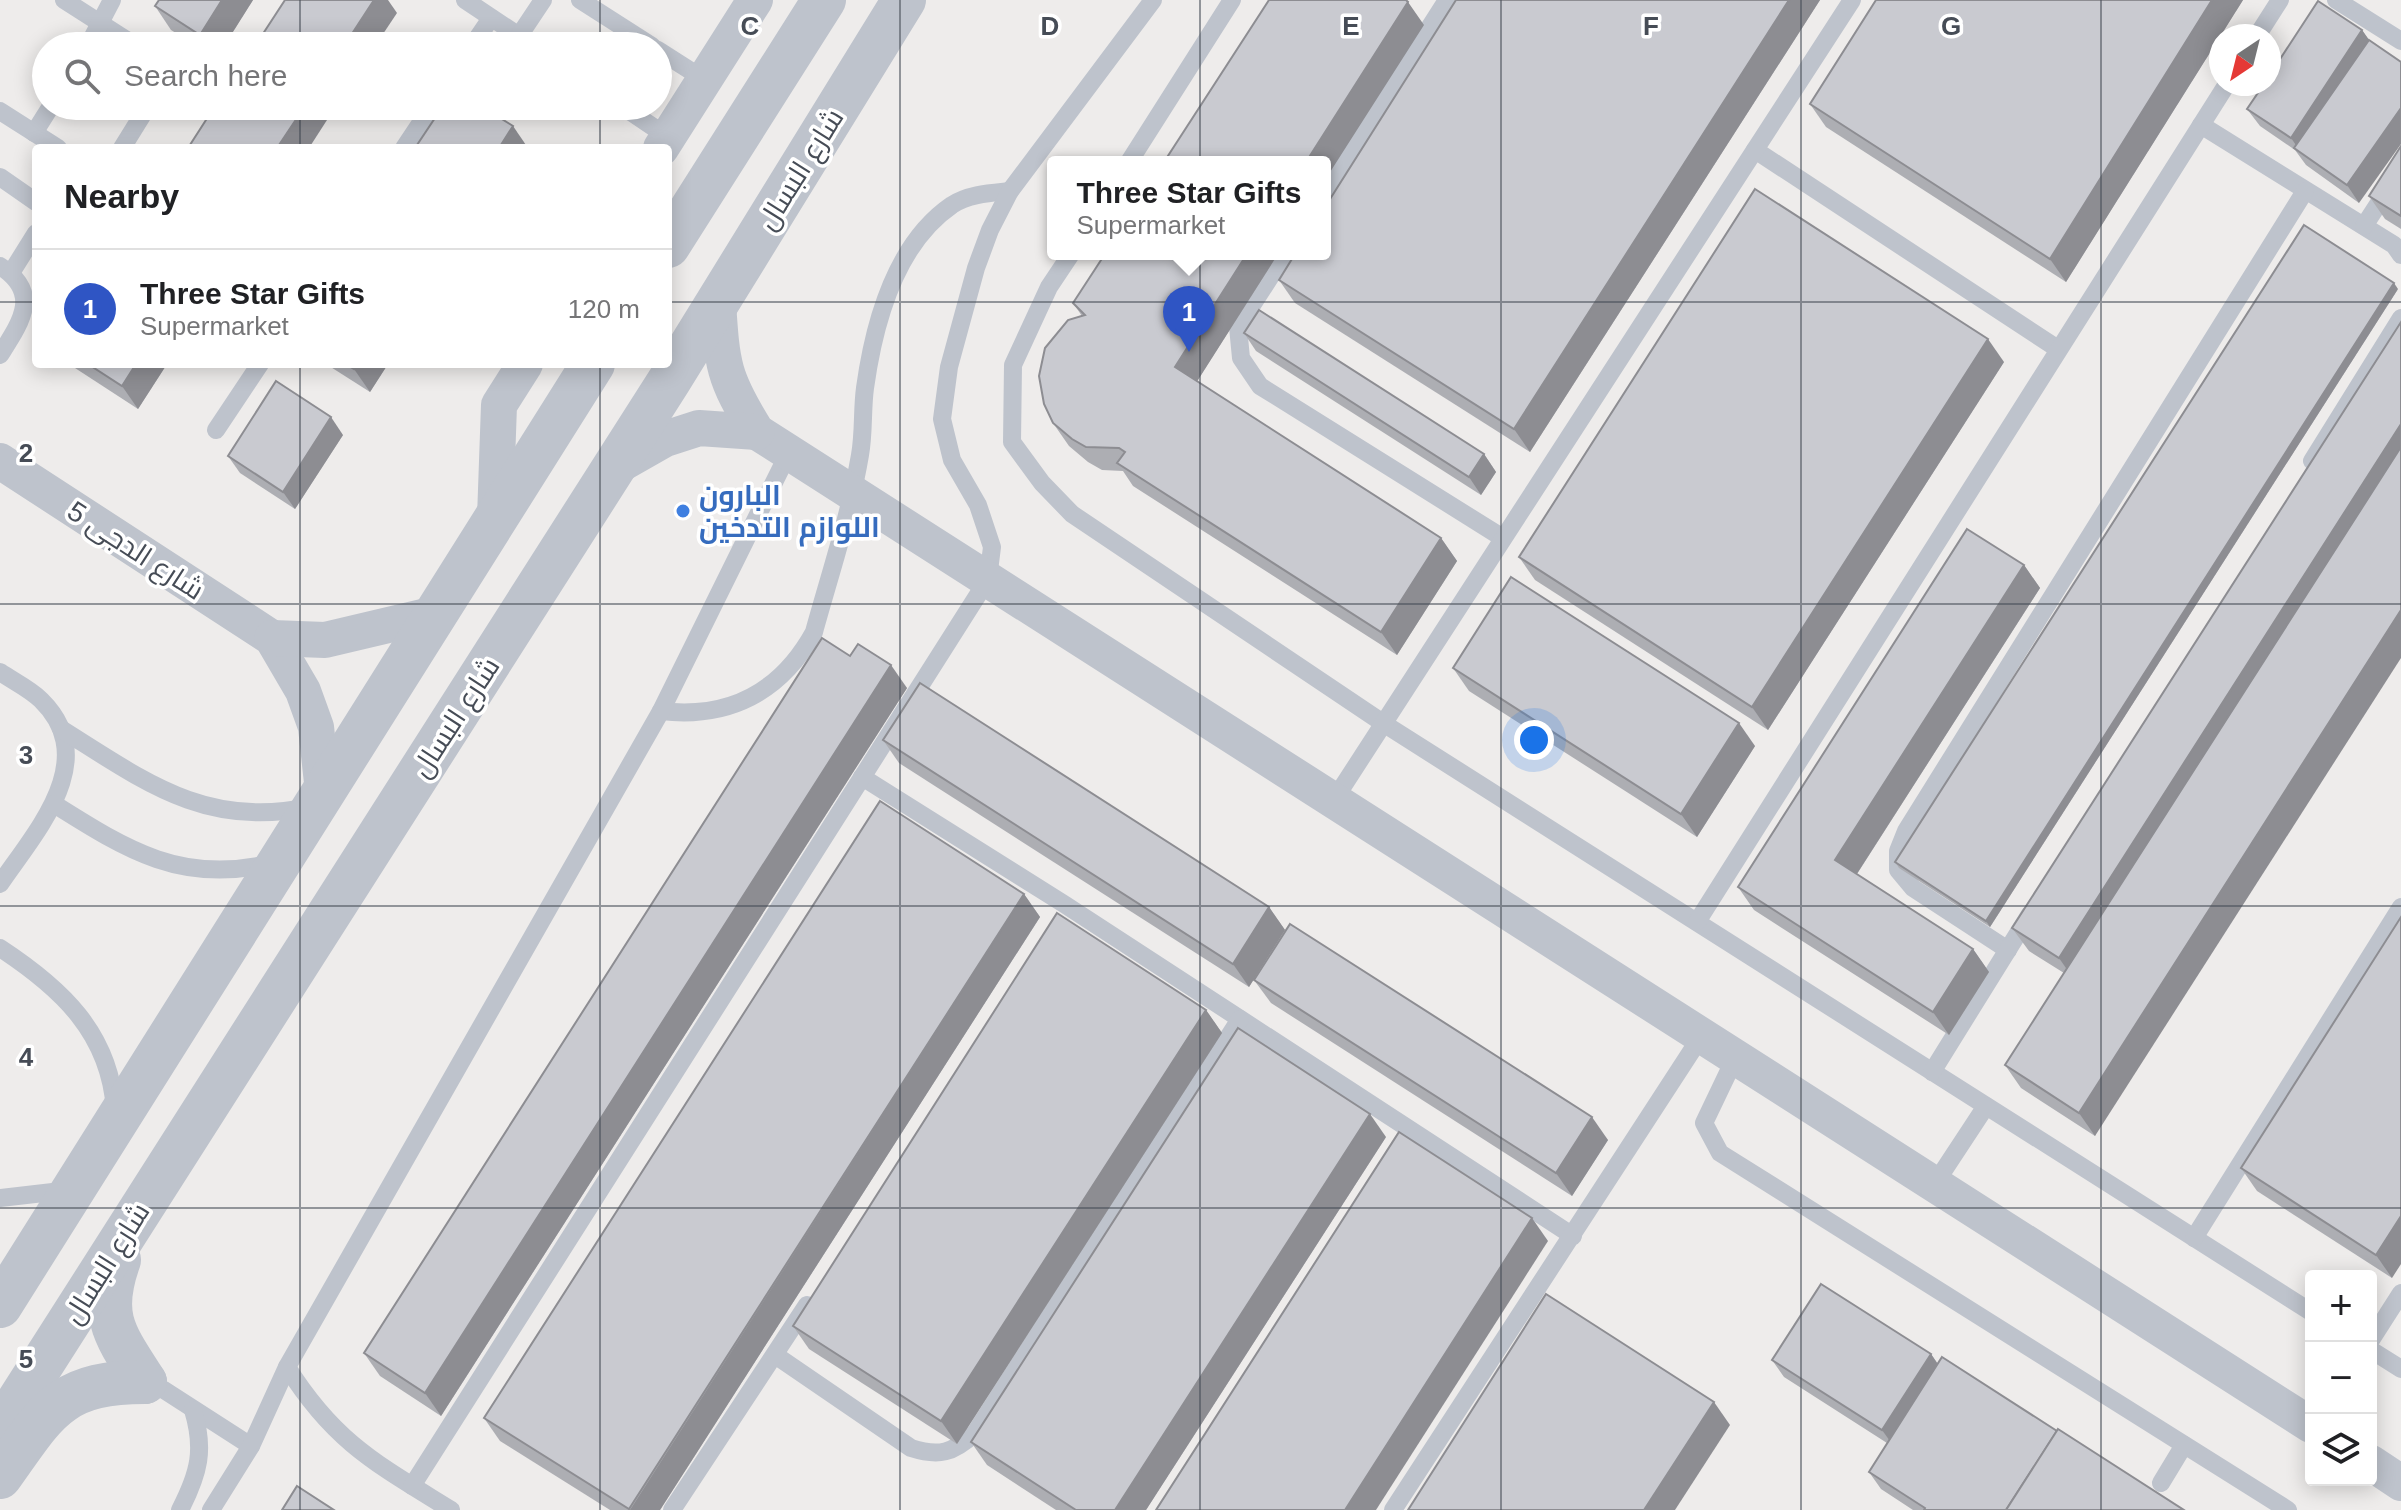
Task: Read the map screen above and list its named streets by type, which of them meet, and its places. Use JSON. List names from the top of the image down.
{
  "streets": {
    "street": ["شارع البسال", "شارع الدجى 5"]
  },
  "places": ["البارون اللوازم التدخين"],
  "north": "bottom left",
  "page": {
    "search": "Search here",
    "heading": "Nearby",
    "popup": ["Three Star Gifts", "Supermarket"],
    "list": [
      {
        "mark": "1",
        "name": "Three Star Gifts",
        "note": "Supermarket",
        "value": "120 m"
      }
    ],
    "pins": "1",
    "map_buttons": ["+", "−"]
  },
  "grid": {
    "columns": [
      "C",
      "D",
      "E",
      "F",
      "G"
    ],
    "rows": [
      "2",
      "3",
      "4",
      "5"
    ]
  }
}
